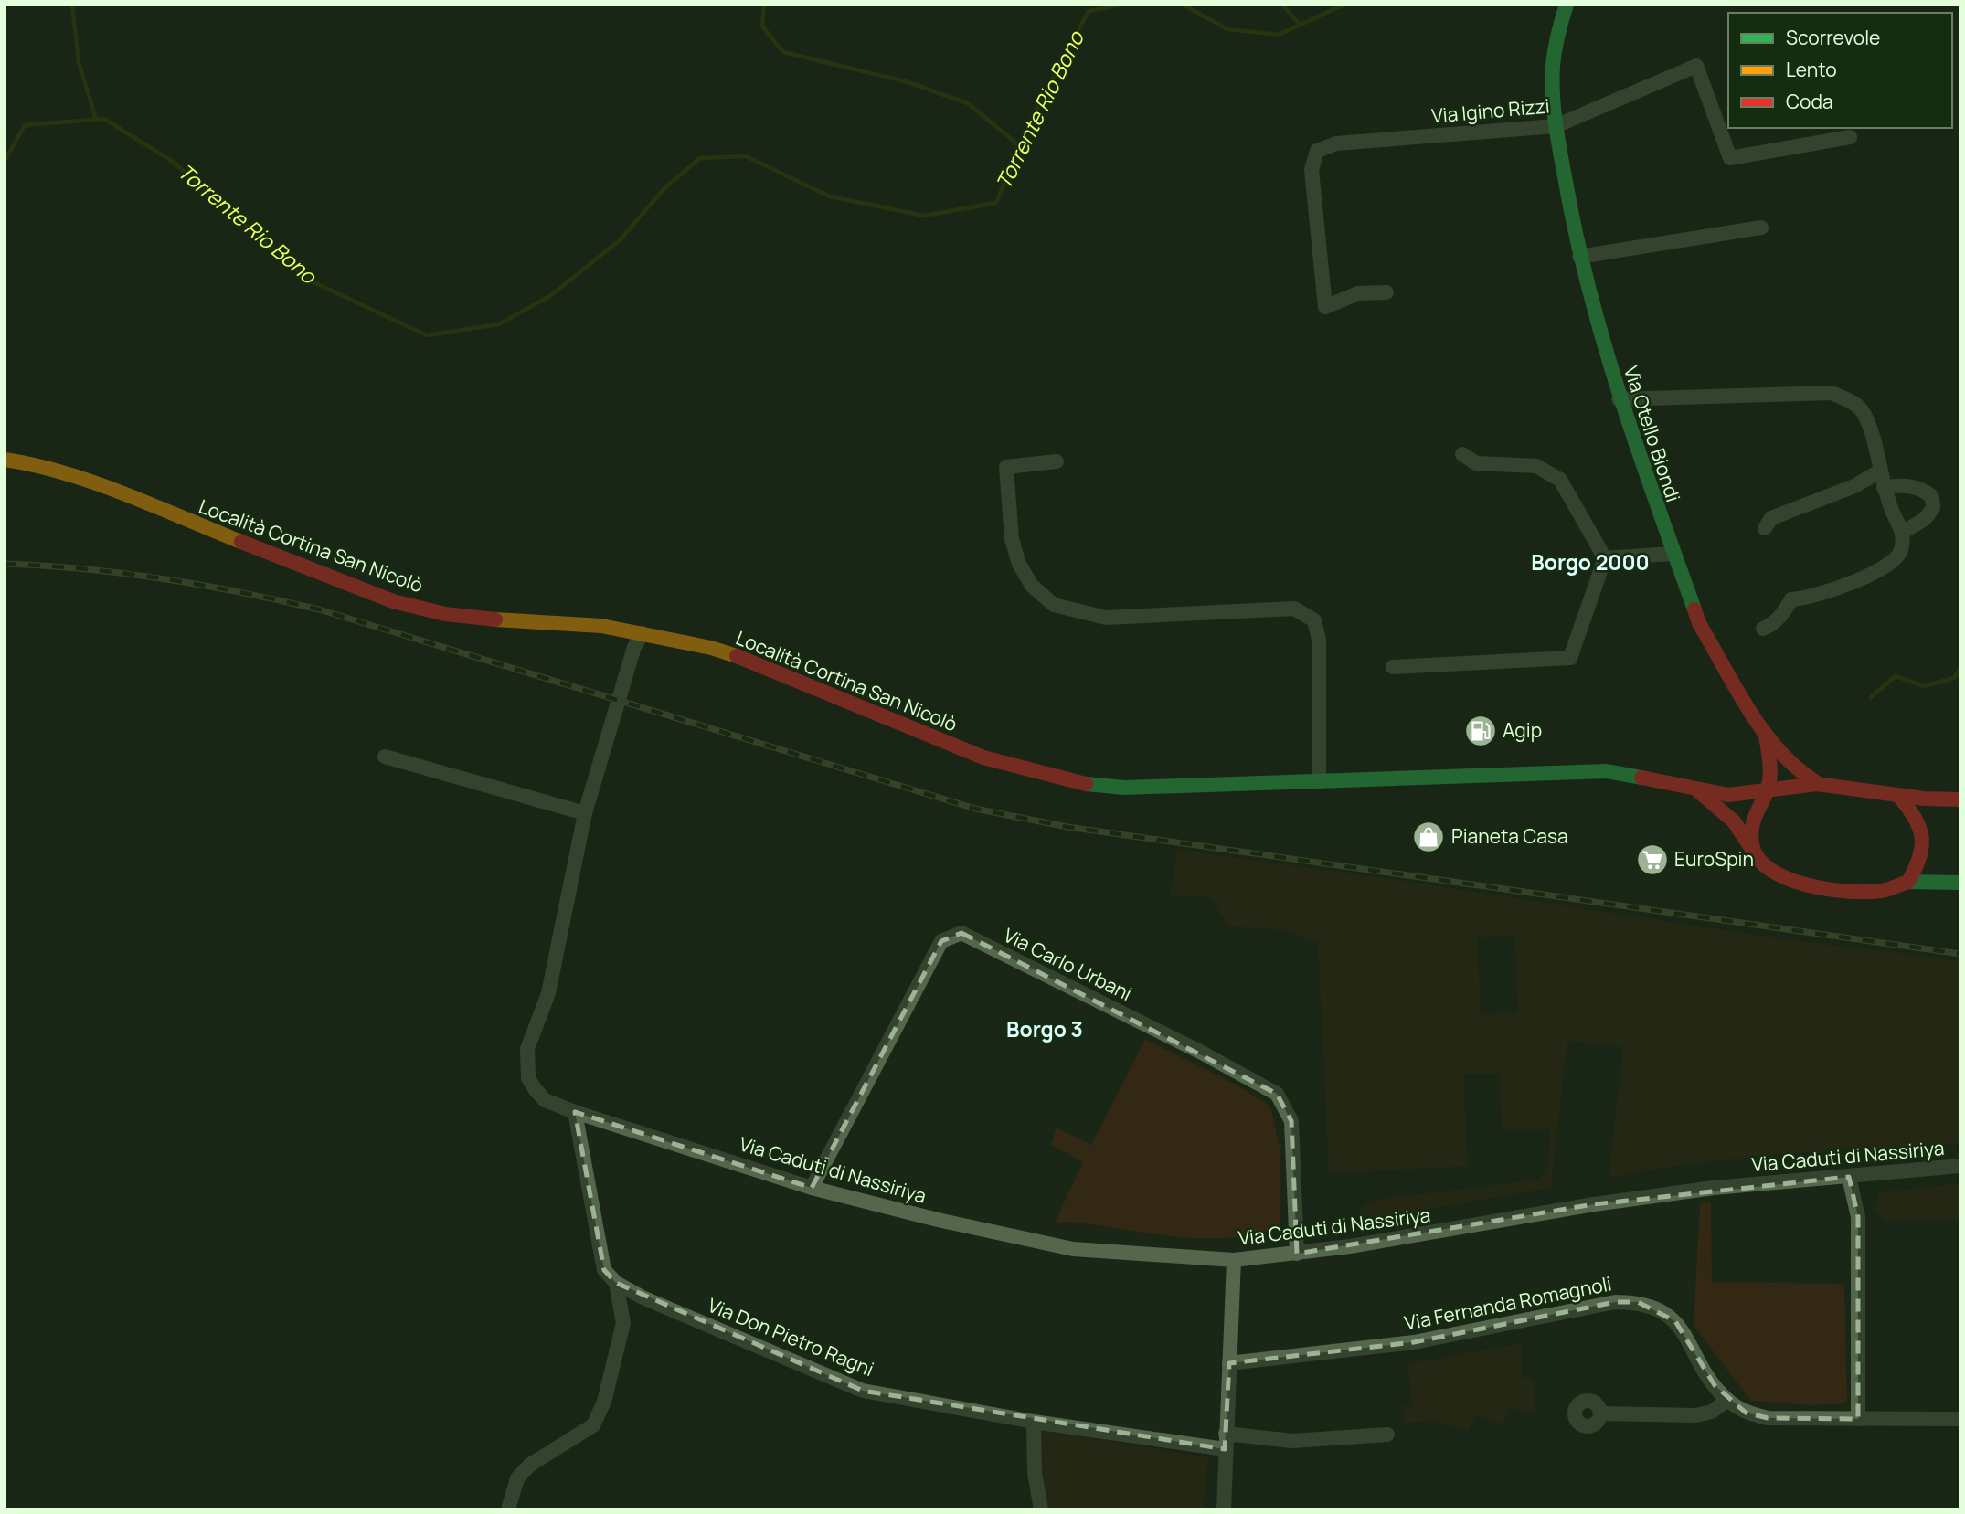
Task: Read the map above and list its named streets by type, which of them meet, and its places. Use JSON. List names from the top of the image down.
{
  "streets": {
    "main road": ["Via Otello Biondi", "Località Cortina San Nicolò"],
    "street": [
      "Via Igino Rizzi",
      "Via Carlo Urbani",
      "Via Caduti di Nassiriya",
      "Via Fernanda Romagnoli",
      "Via Don Pietro Ragni"
    ]
  },
  "crossings": [
    ["Via Igino Rizzi", "Via Otello Biondi"],
    ["Via Otello Biondi", "Località Cortina San Nicolò"],
    ["Località Cortina San Nicolò", "Via Caduti di Nassiriya"],
    ["Via Carlo Urbani", "Via Caduti di Nassiriya"]
  ],
  "districts": ["Borgo 2000", "Borgo 3"],
  "water": ["Torrente Rio Bono"],
  "places": {
    "fuel station": ["Agip"],
    "shop": ["Pianeta Casa"],
    "supermarket": ["EuroSpin"]
  },
  "legend": ["Scorrevole", "Lento", "Coda"]
}
